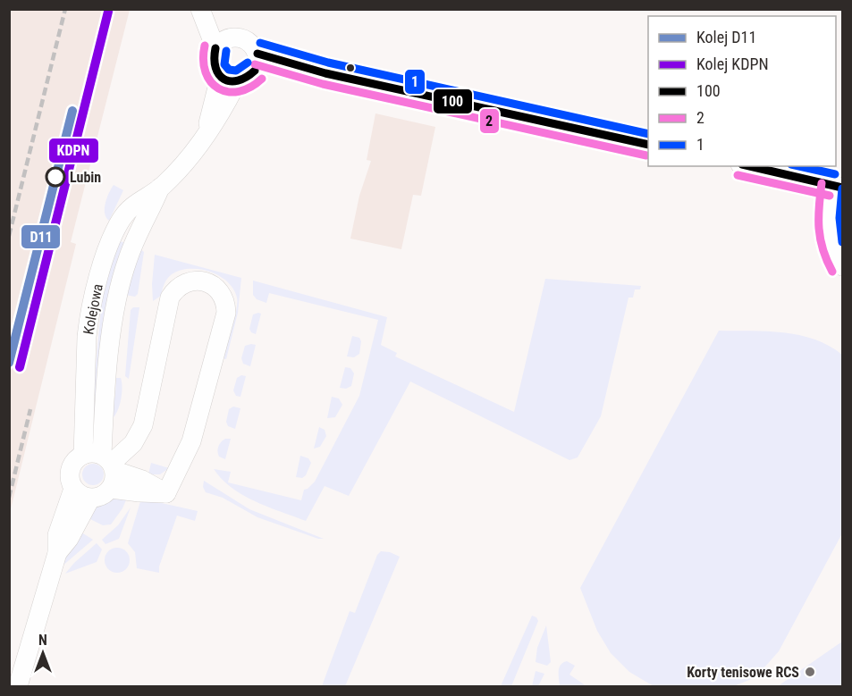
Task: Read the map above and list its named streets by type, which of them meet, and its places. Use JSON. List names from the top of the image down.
{
  "streets": {
    "street": ["Kolejowa"]
  },
  "places": ["Lubin", "Korty tenisowe RCS"],
  "lines": [
    "rail line KDPN",
    "transit line 1",
    "transit line 2",
    "transit line 100",
    "rail line D11"
  ],
  "legend": [
    "Kolej D11",
    "Kolej KDPN",
    "100",
    "2",
    "1"
  ],
  "north": "top"
}
